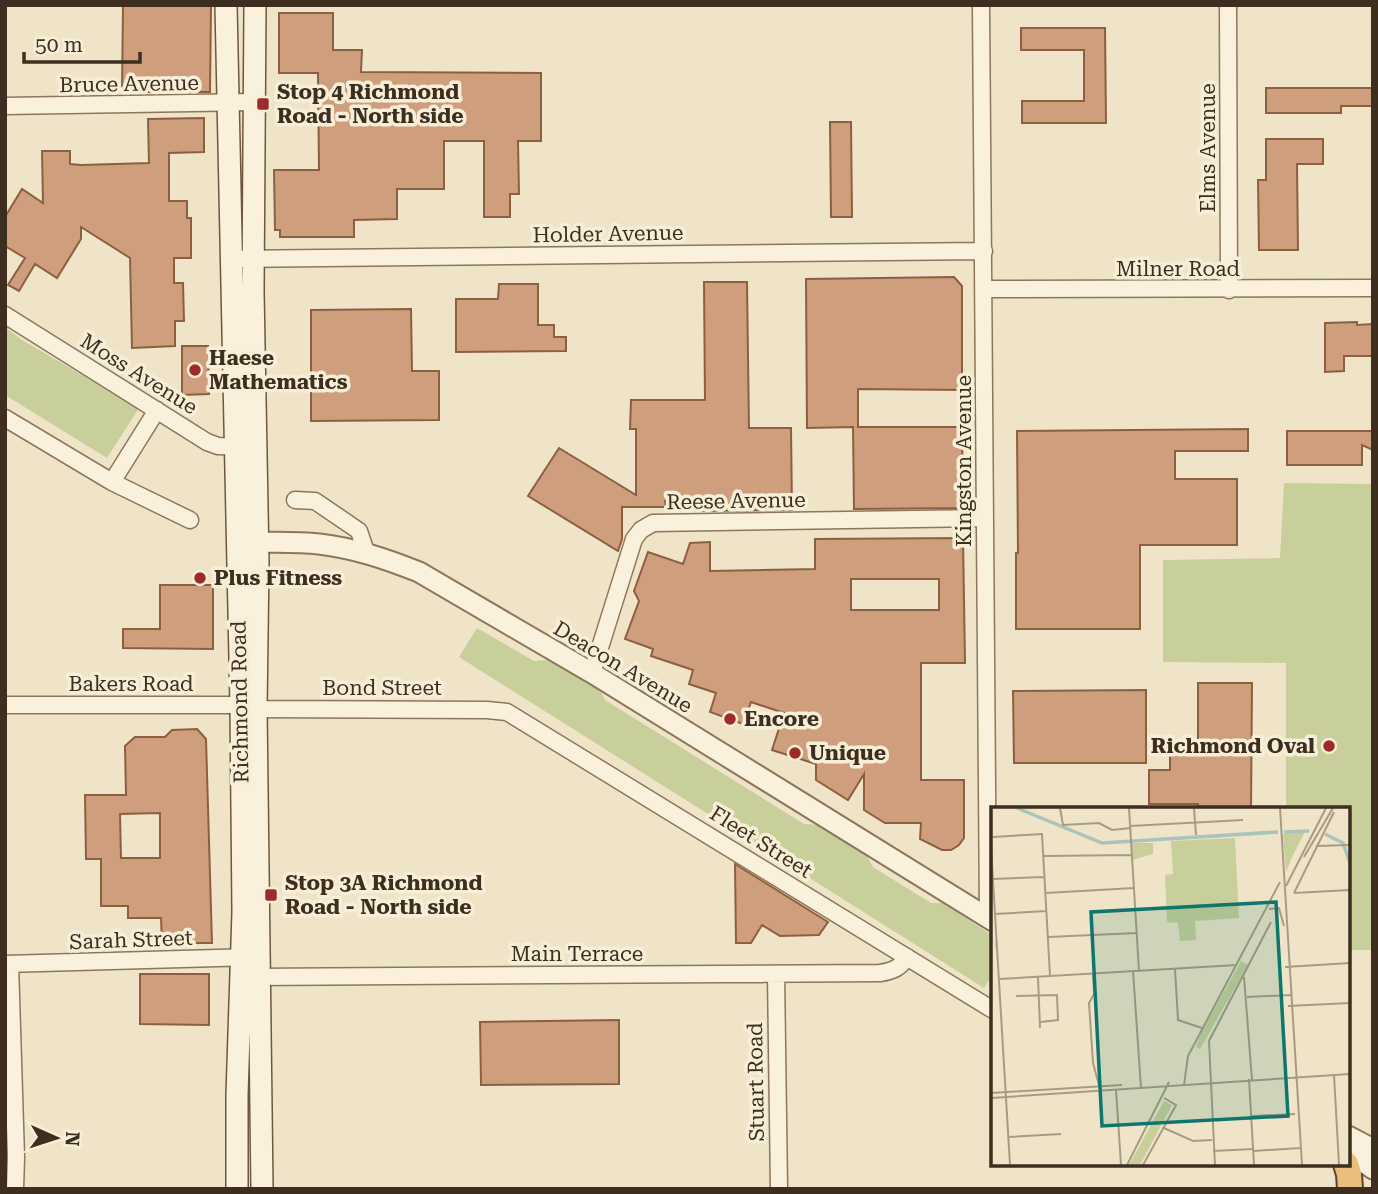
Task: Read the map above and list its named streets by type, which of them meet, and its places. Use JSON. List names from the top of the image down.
{
  "streets": {
    "main road": ["Richmond Road"],
    "street": [
      "Bruce Avenue",
      "Elms Avenue",
      "Holder Avenue",
      "Milner Road",
      "Moss Avenue",
      "Kingston Avenue",
      "Reese Avenue",
      "Deacon Avenue",
      "Bakers Road",
      "Bond Street",
      "Fleet Street",
      "Sarah Street",
      "Main Terrace",
      "Stuart Road"
    ]
  },
  "crossings": [
    ["Bruce Avenue", "Richmond Road"],
    ["Elms Avenue", "Milner Road"],
    ["Holder Avenue", "Kingston Avenue"],
    ["Holder Avenue", "Richmond Road"],
    ["Milner Road", "Kingston Avenue"],
    ["Moss Avenue", "Richmond Road"],
    ["Kingston Avenue", "Reese Avenue"],
    ["Kingston Avenue", "Deacon Avenue"],
    ["Reese Avenue", "Deacon Avenue"],
    ["Deacon Avenue", "Richmond Road"],
    ["Bakers Road", "Bond Street"],
    ["Bakers Road", "Richmond Road"],
    ["Bond Street", "Richmond Road"],
    ["Bond Street", "Fleet Street"],
    ["Richmond Road", "Sarah Street"],
    ["Richmond Road", "Main Terrace"],
    ["Fleet Street", "Main Terrace"],
    ["Sarah Street", "Main Terrace"],
    ["Main Terrace", "Stuart Road"]
  ],
  "places": {
    "transit": ["Stop 4 Richmond Road - North side", "Stop 3A Richmond Road - North side"],
    "other": [
      "Haese Mathematics",
      "Plus Fitness",
      "Encore",
      "Richmond Oval",
      "Unique"
    ]
  },
  "scale_bar": "50 m",
  "north": "right"
}
